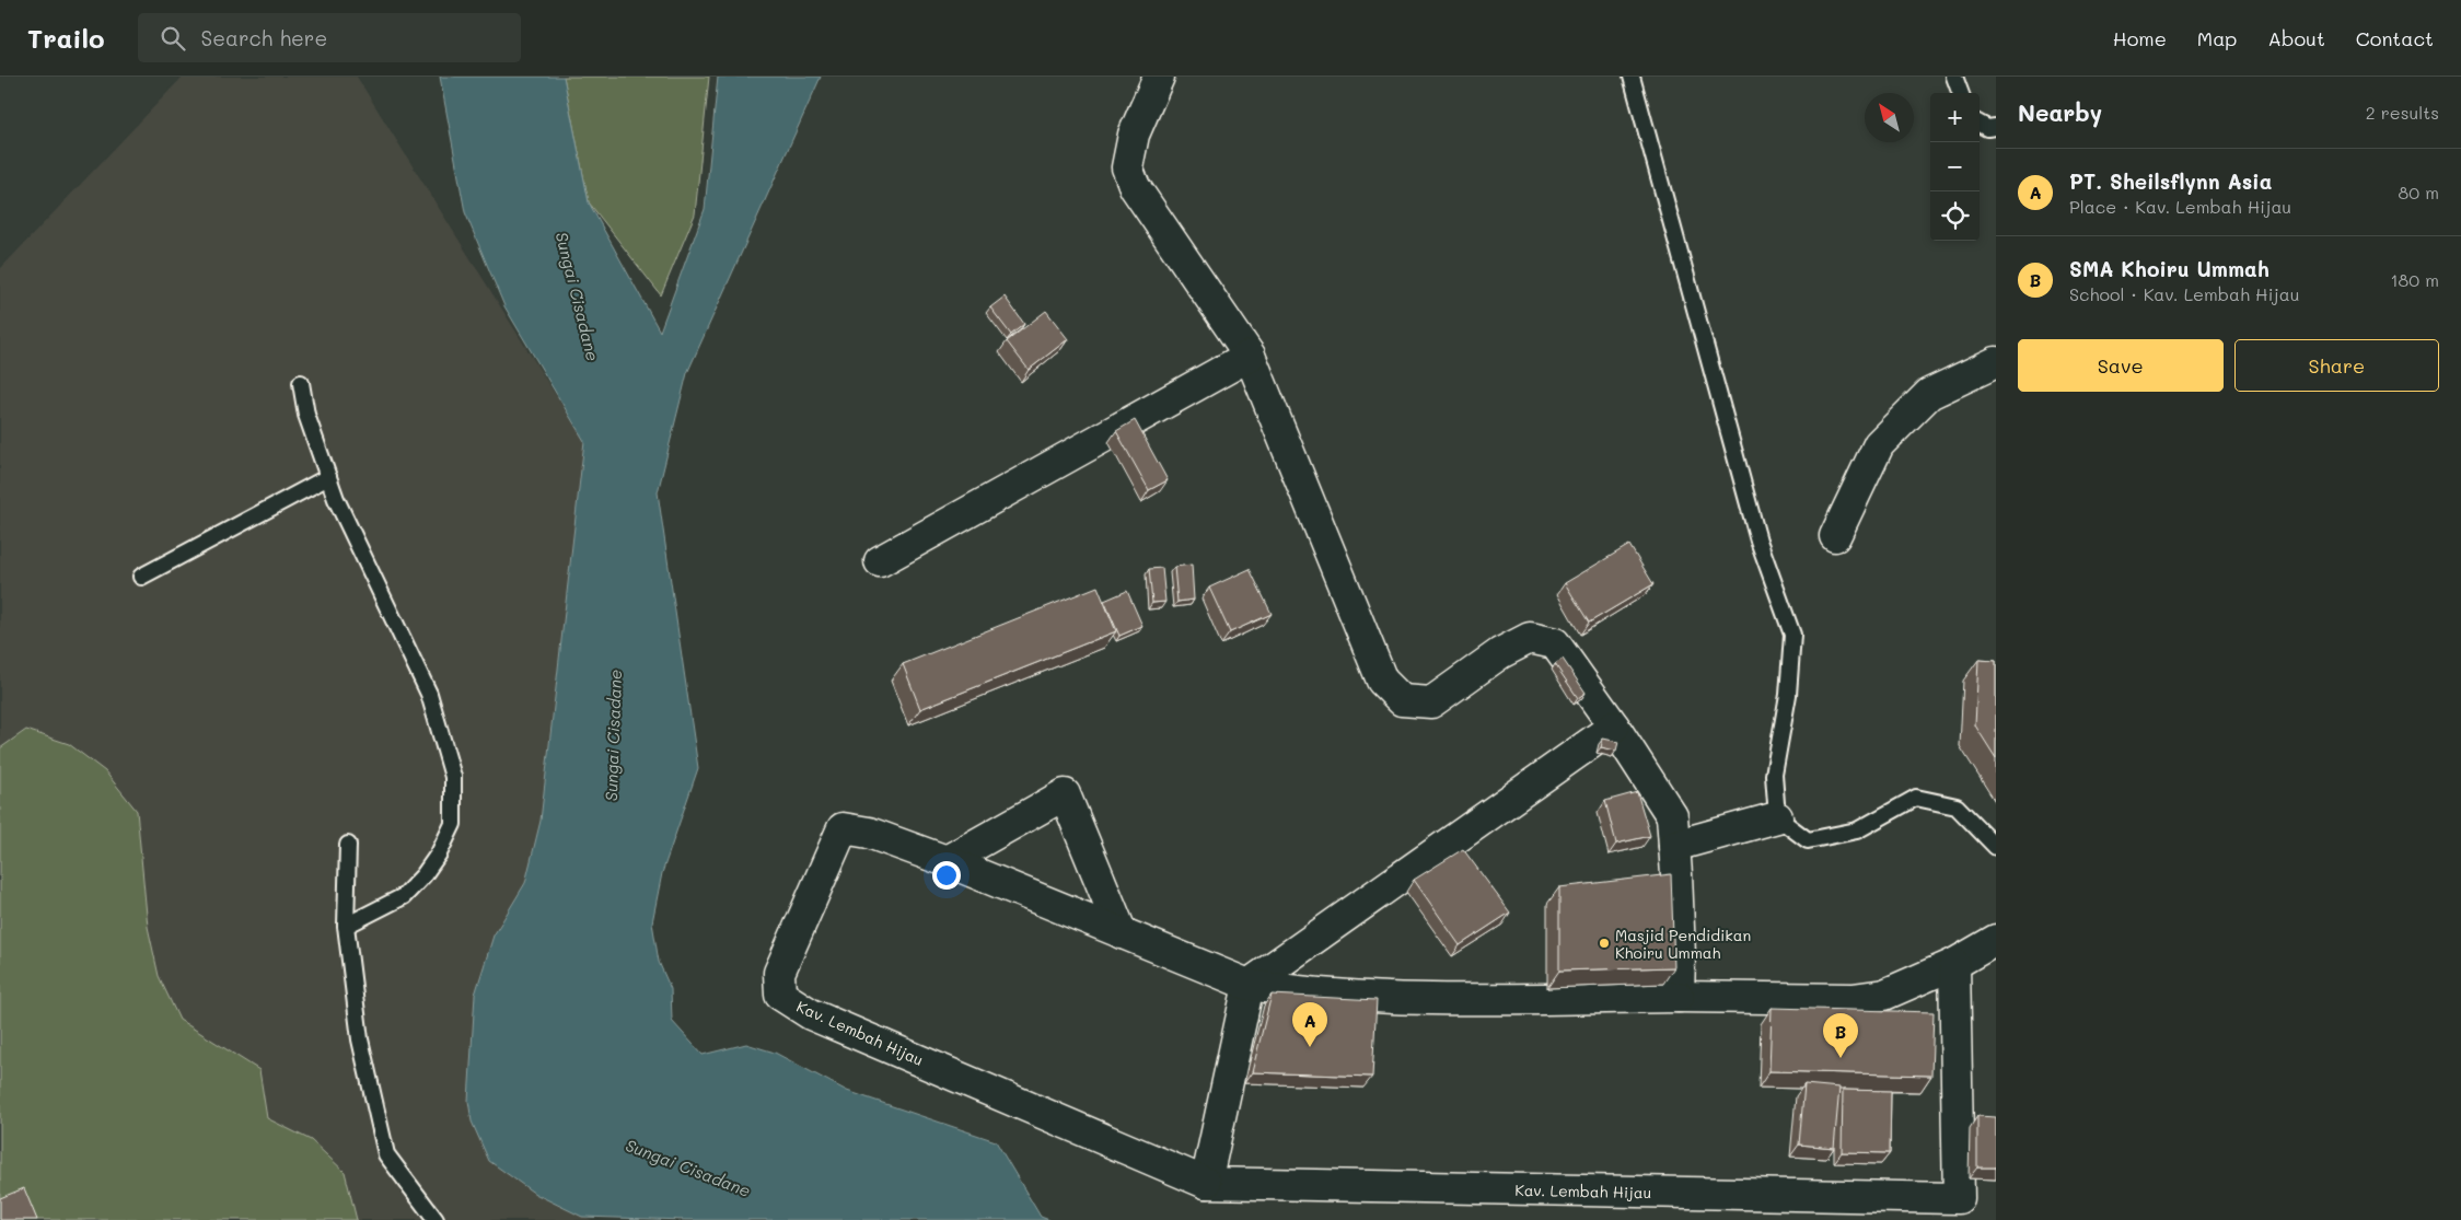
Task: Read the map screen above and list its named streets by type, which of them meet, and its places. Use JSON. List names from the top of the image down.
{
  "streets": {
    "street": ["Kav. Lembah Hijau"]
  },
  "water": ["Sungai Cisadane"],
  "places": ["Masjid Pendidikan Khoiru Ummah"],
  "north": "top left",
  "page": {
    "header": "Trailo",
    "search": "Search here",
    "nav": [
      "Home",
      "Map",
      "About",
      "Contact"
    ],
    "heading": ["Nearby", "2 results"],
    "map_buttons": ["+", "−"],
    "list": [
      {
        "mark": "A",
        "name": "PT. Sheilsflynn Asia",
        "note": "Place · Kav. Lembah Hijau",
        "value": "80 m"
      },
      {
        "mark": "B",
        "name": "SMA Khoiru Ummah",
        "note": "School · Kav. Lembah Hijau",
        "value": "180 m"
      }
    ],
    "buttons": ["Save", "Share"],
    "pins": ["A", "B"]
  }
}
